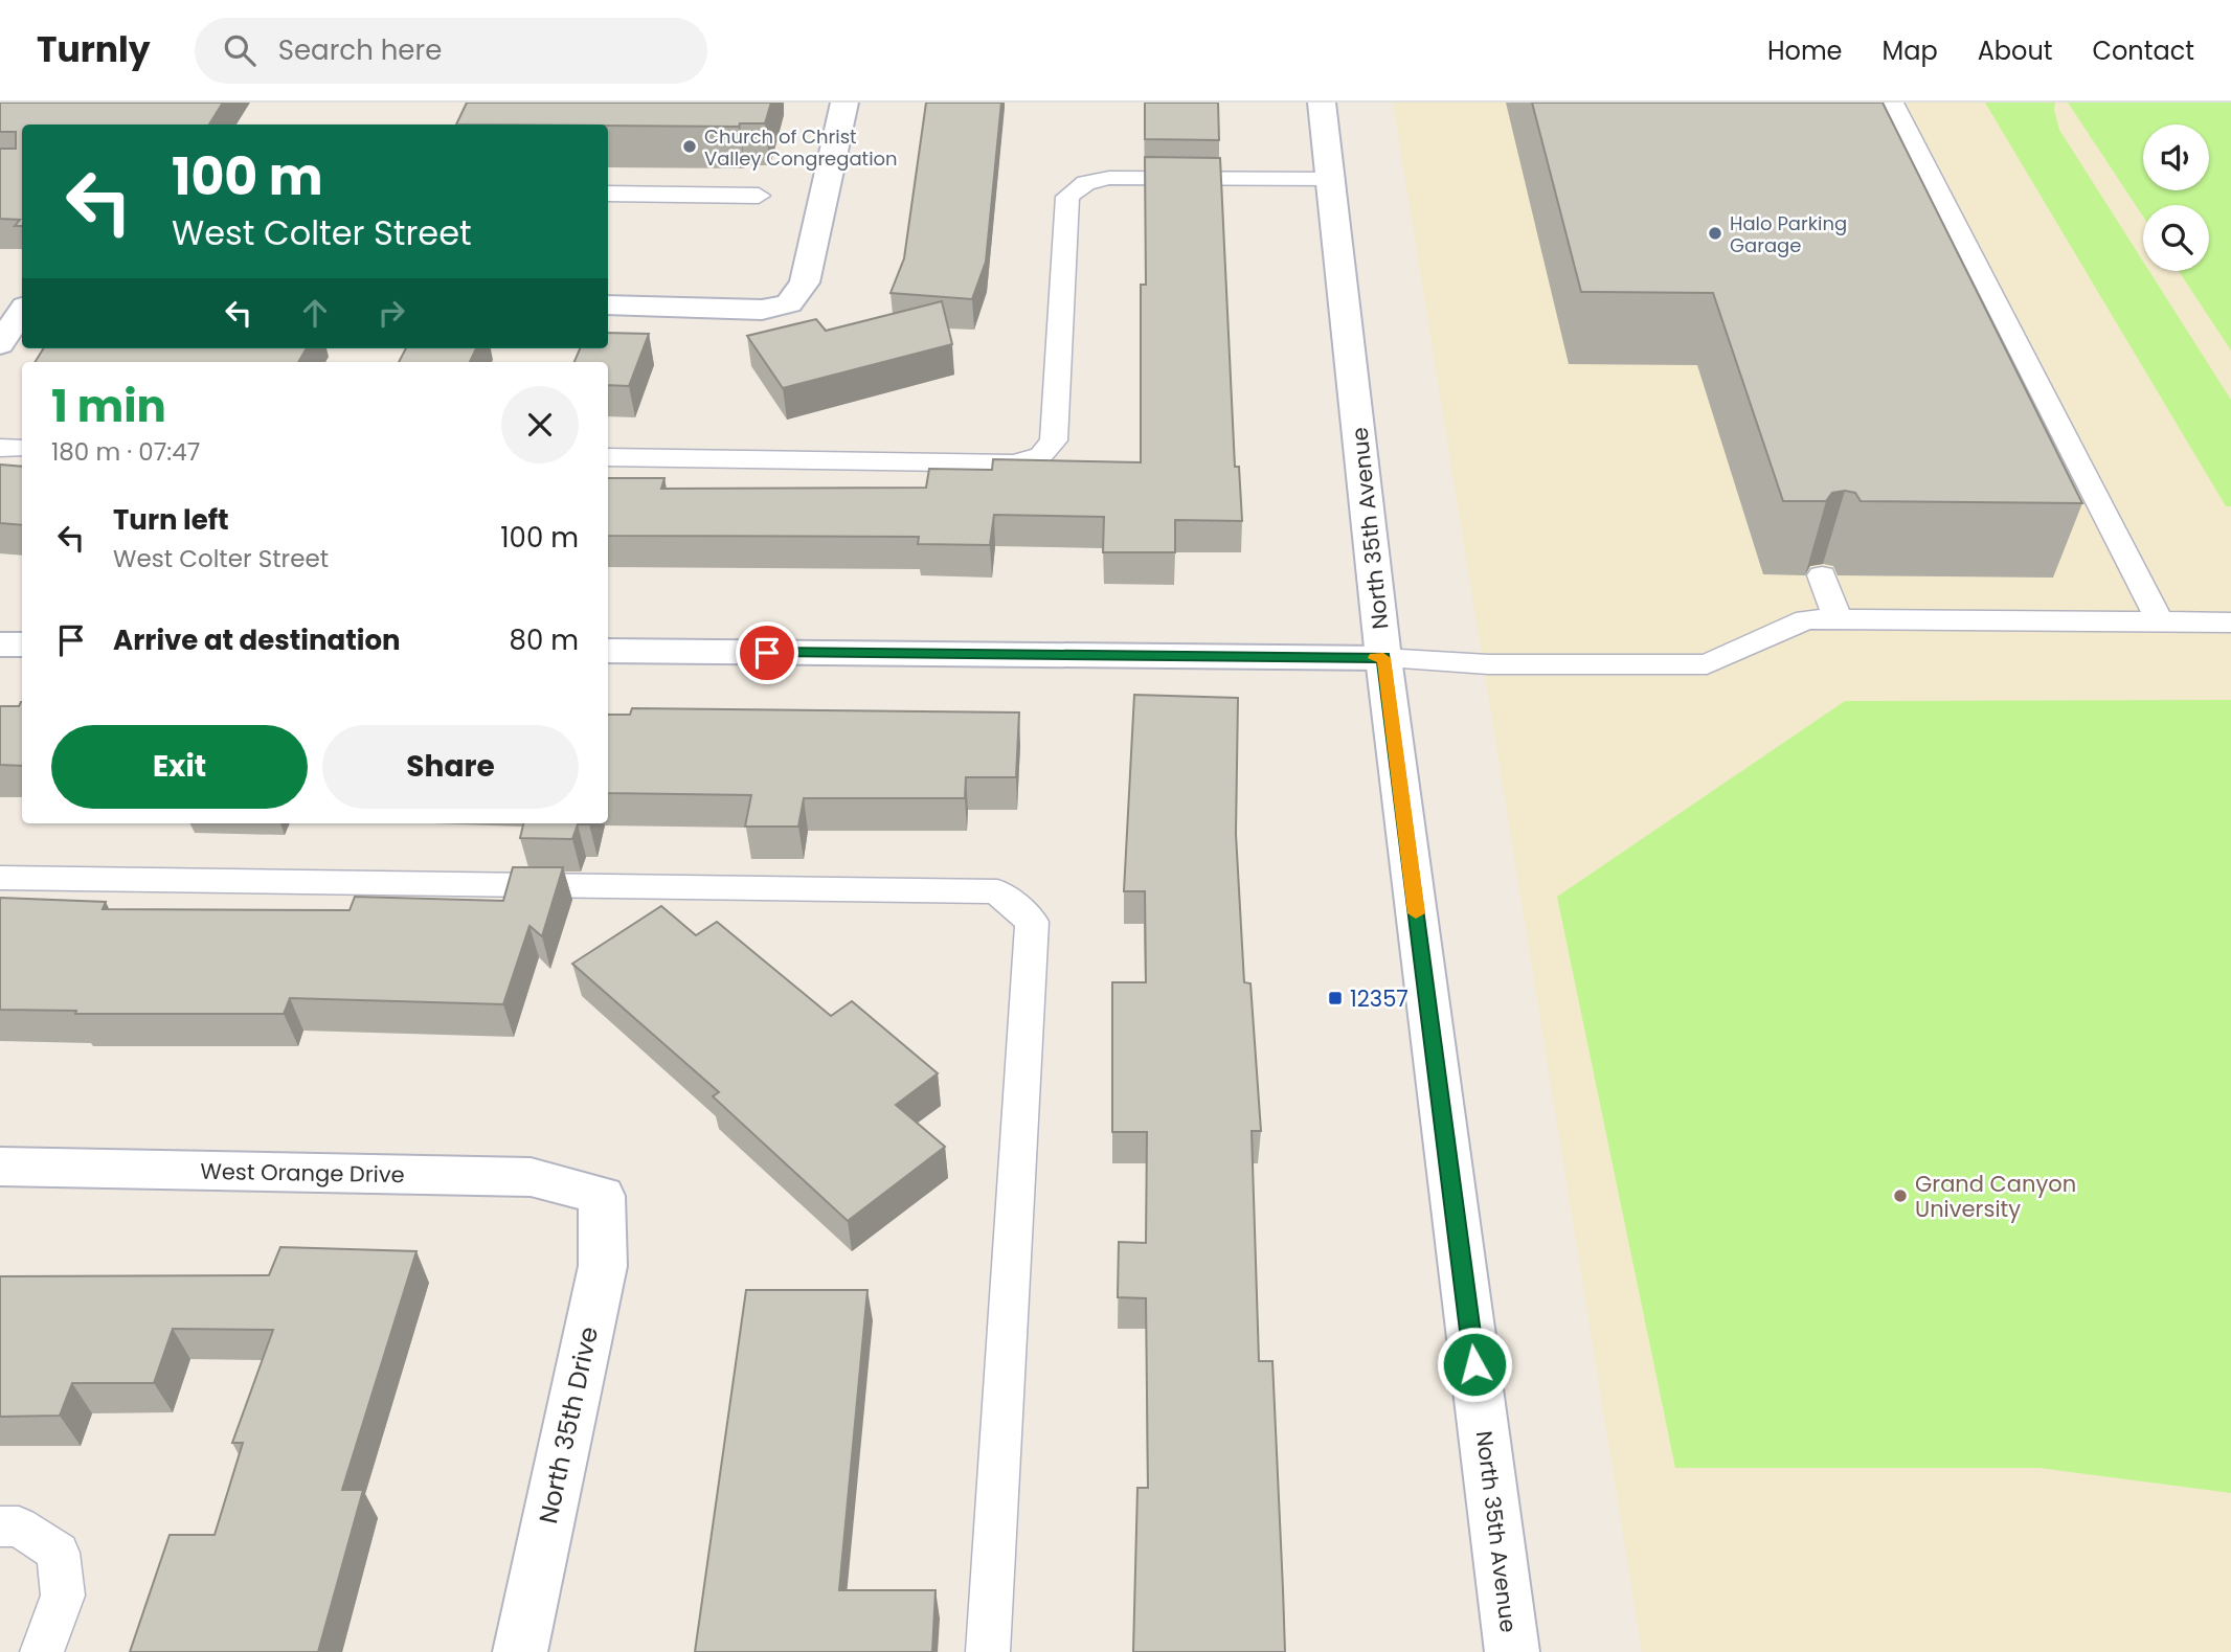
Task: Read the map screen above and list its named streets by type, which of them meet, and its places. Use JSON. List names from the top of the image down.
{
  "streets": {
    "street": ["North 35th Avenue", "West Orange Drive", "North 35th Drive"]
  },
  "crossings": [
    ["West Orange Drive", "North 35th Drive"]
  ],
  "places": {
    "other": ["Church of Christ Valley Congregation", "Halo Parking Garage", "Grand Canyon University"],
    "transit": ["12357"]
  },
  "page": {
    "header": "Turnly",
    "search": "Search here",
    "nav": [
      "Home",
      "Map",
      "About",
      "Contact"
    ],
    "turn": ["100 m", "West Colter Street"],
    "heading": ["1 min", "180 m · 07:47"],
    "list": [
      {
        "name": "Turn left",
        "note": "West Colter Street",
        "value": "100 m"
      },
      {
        "name": "Arrive at destination",
        "value": "80 m"
      }
    ],
    "buttons": ["Exit", "Share"]
  }
}
